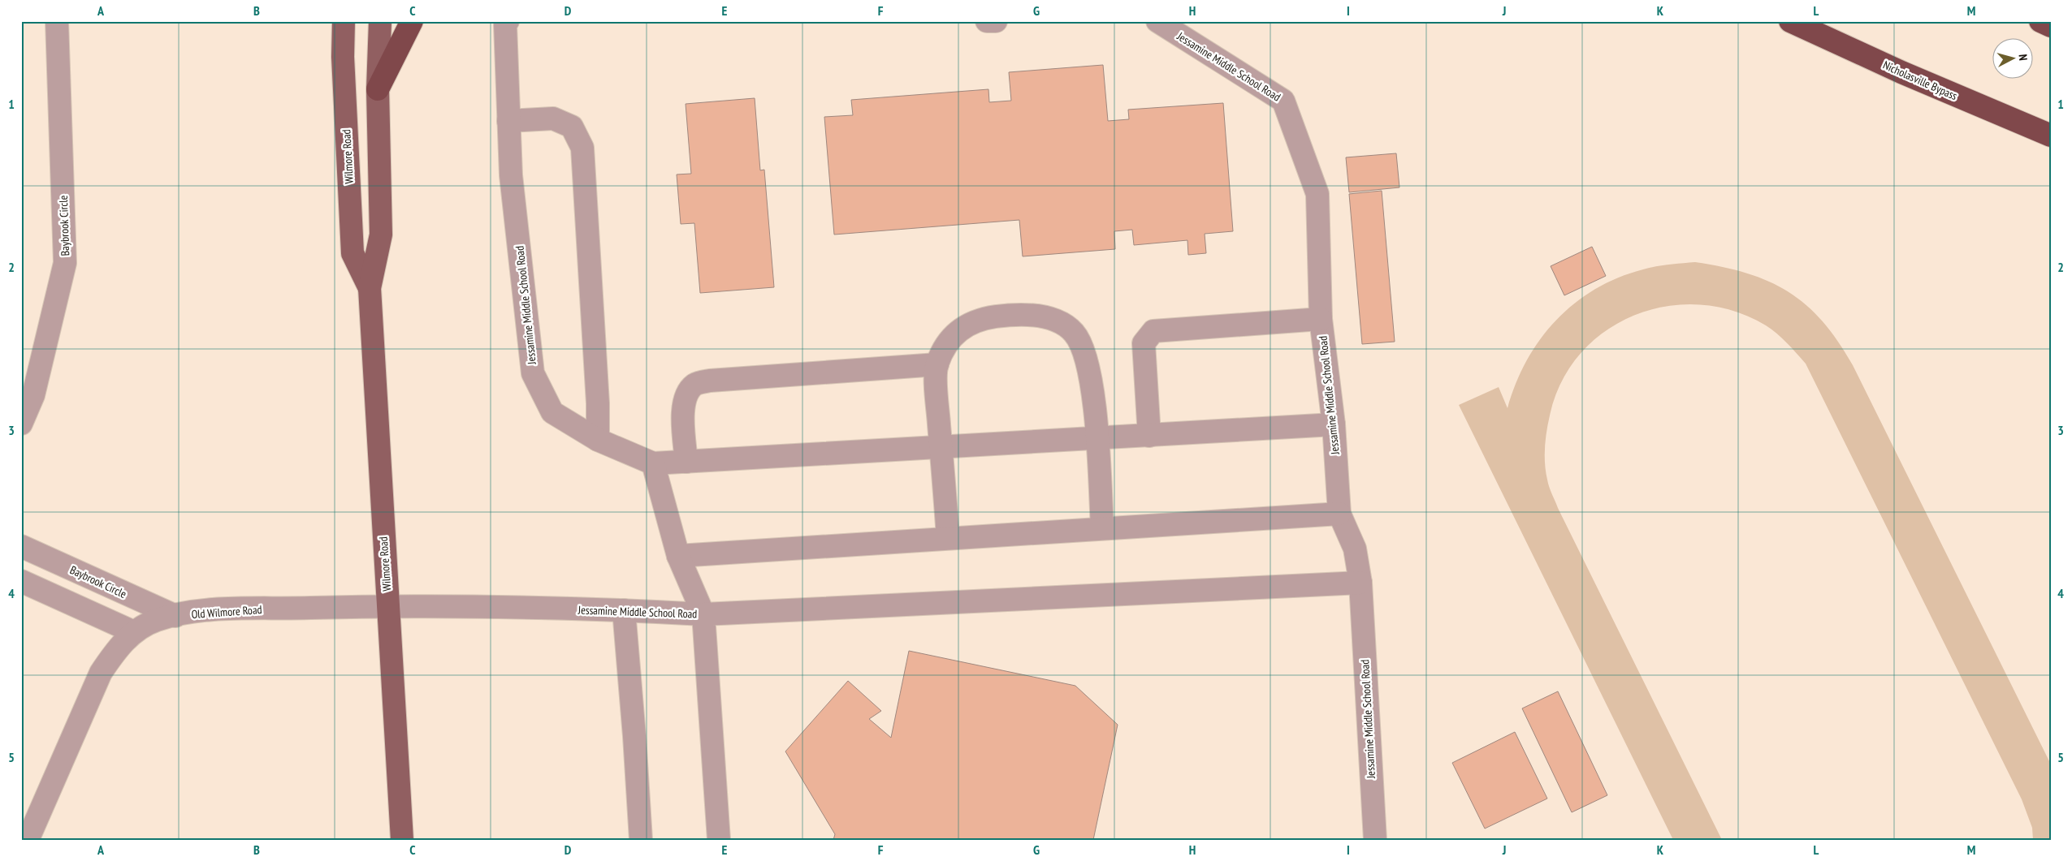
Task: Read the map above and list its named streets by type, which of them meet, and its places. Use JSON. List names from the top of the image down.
{
  "streets": {
    "highway": ["Nicholasville Bypass"],
    "main road": ["Wilmore Road"],
    "street": ["Jessamine Middle School Road", "Baybrook Circle", "Old Wilmore Road"]
  },
  "crossings": [
    ["Jessamine Middle School Road", "Wilmore Road"],
    ["Jessamine Middle School Road", "Old Wilmore Road"],
    ["Wilmore Road", "Old Wilmore Road"],
    ["Baybrook Circle", "Old Wilmore Road"]
  ],
  "north": "right",
  "grid": {
    "columns": [
      "A",
      "B",
      "C",
      "D",
      "E",
      "F",
      "G",
      "H",
      "I",
      "J",
      "K",
      "L",
      "M"
    ],
    "rows": [
      "1",
      "2",
      "3",
      "4",
      "5"
    ]
  }
}
